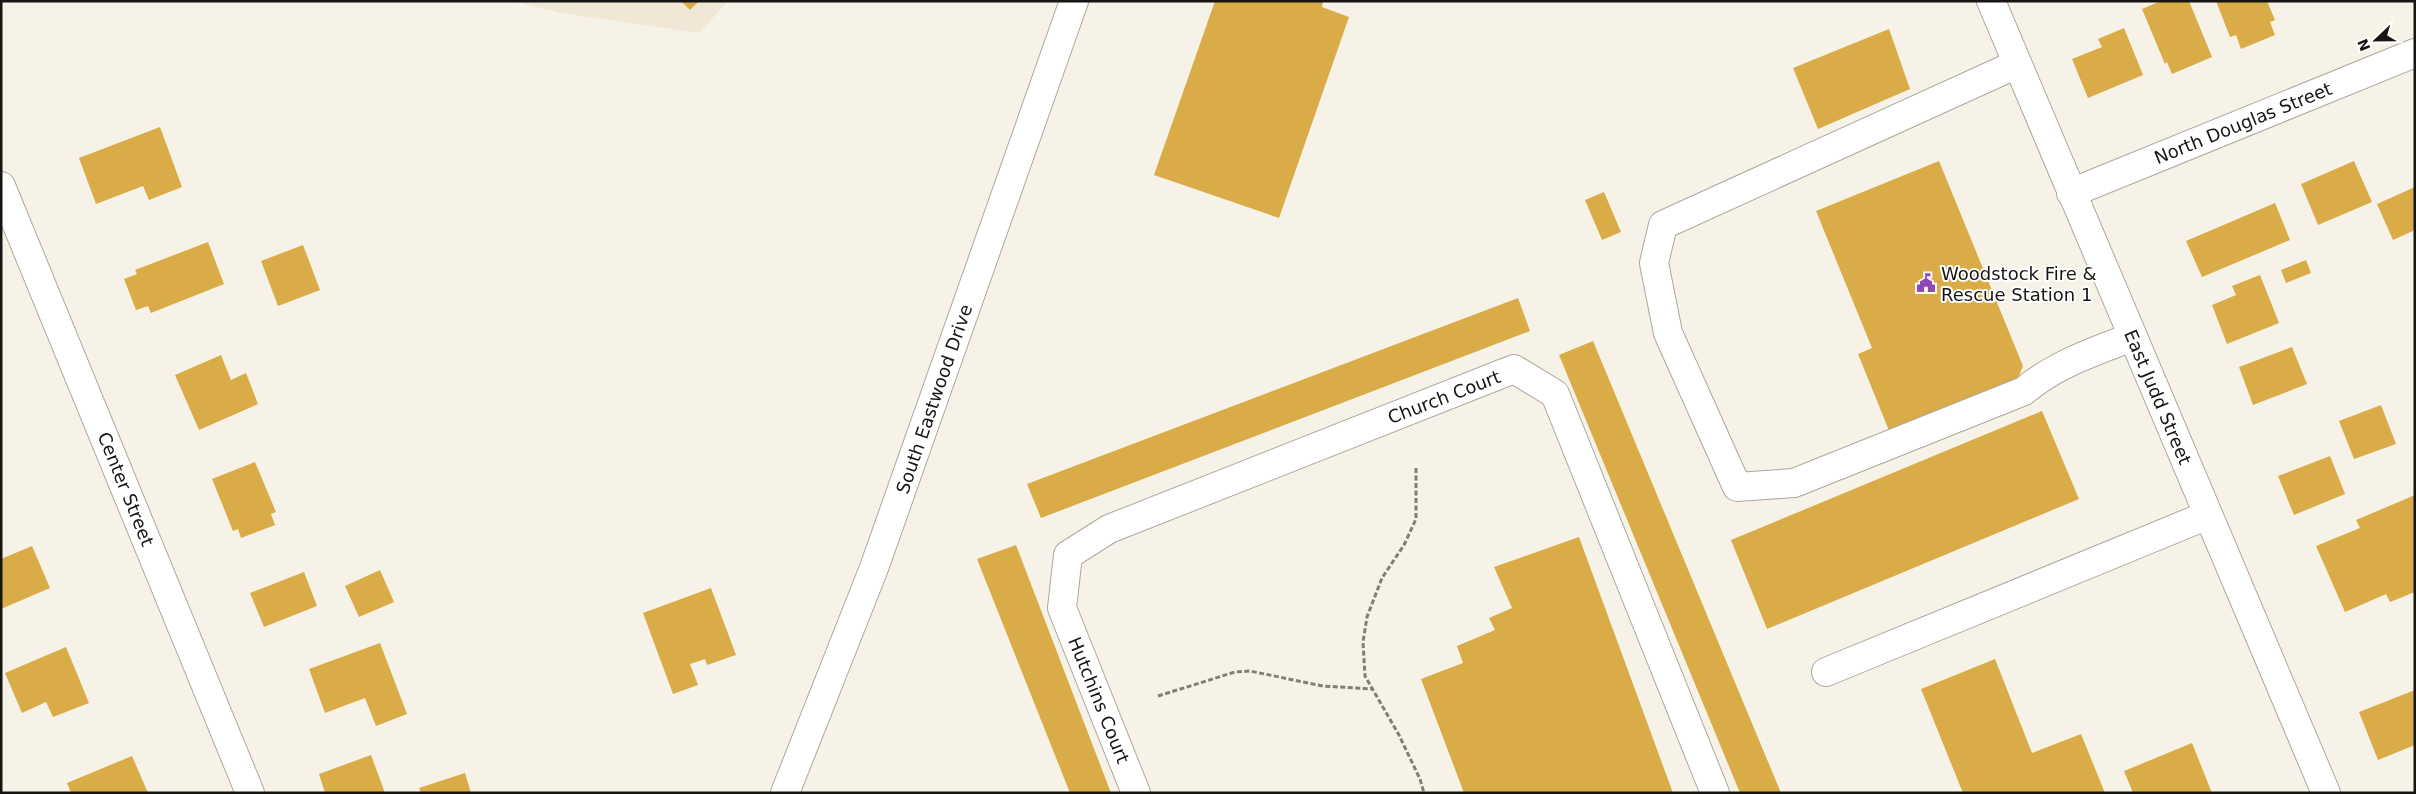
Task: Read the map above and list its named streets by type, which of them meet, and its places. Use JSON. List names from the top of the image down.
{
  "streets": {
    "street": [
      "North Douglas Street",
      "Church Court",
      "East Judd Street",
      "South Eastwood Drive",
      "Center Street",
      "Hutchins Court"
    ]
  },
  "crossings": [
    ["North Douglas Street", "East Judd Street"],
    ["Church Court", "Hutchins Court"]
  ],
  "places": {
    "public building": ["Woodstock Fire & Rescue Station 1"]
  },
  "north": "left"
}
